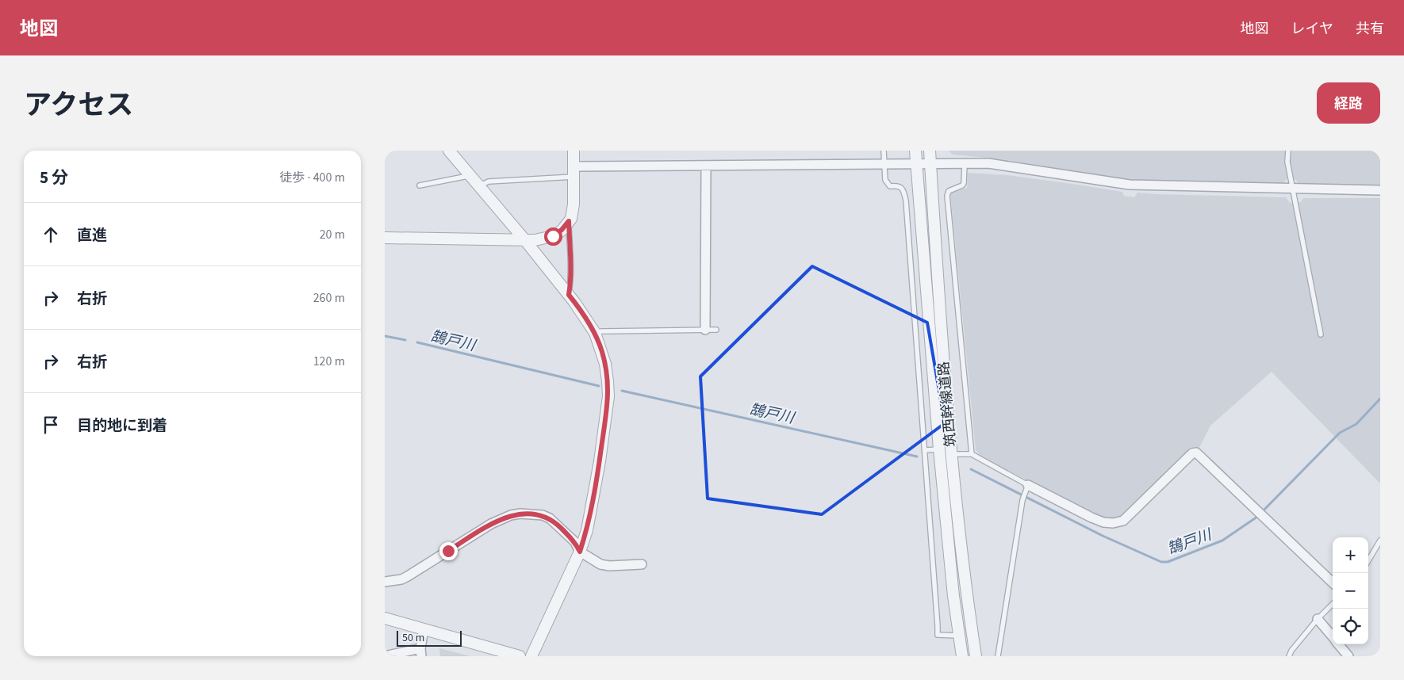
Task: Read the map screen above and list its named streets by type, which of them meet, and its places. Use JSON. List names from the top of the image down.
{
  "streets": {
    "street": ["筑西幹線道路"]
  },
  "water": ["鵠戸川"],
  "scale_bar": "50 m",
  "page": {
    "header": "地図",
    "nav": ["地図", "レイヤ", "共有"],
    "title": "アクセス",
    "buttons": "経路",
    "heading": ["5 分", "徒歩 · 400 m"],
    "list": [
      ["直進", "20 m"],
      ["右折", "260 m"],
      ["右折", "120 m"],
      "目的地に到着"
    ],
    "map_buttons": ["+", "−"],
    "scale": "50 m"
  }
}
